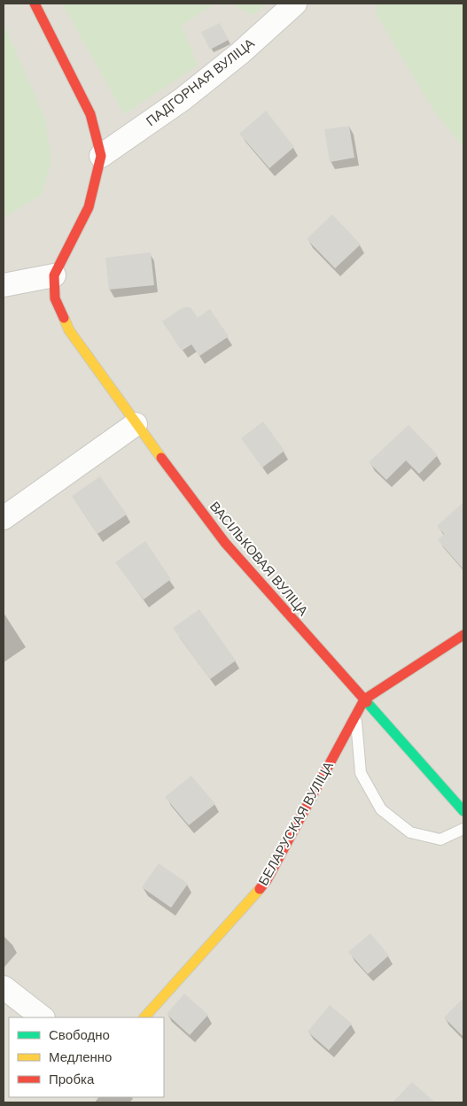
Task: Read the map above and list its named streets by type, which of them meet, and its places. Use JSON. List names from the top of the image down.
{
  "streets": {
    "street": ["ПАДГОРНАЯ ВУЛІЦА", "ВАСІЛЬКОВАЯ ВУЛІЦА", "БЕЛАРУСКАЯ ВУЛІЦА"]
  },
  "crossings": [
    ["ПАДГОРНАЯ ВУЛІЦА", "ВАСІЛЬКОВАЯ ВУЛІЦА"],
    ["ВАСІЛЬКОВАЯ ВУЛІЦА", "БЕЛАРУСКАЯ ВУЛІЦА"]
  ],
  "legend": ["Свободно", "Медленно", "Пробка"]
}
